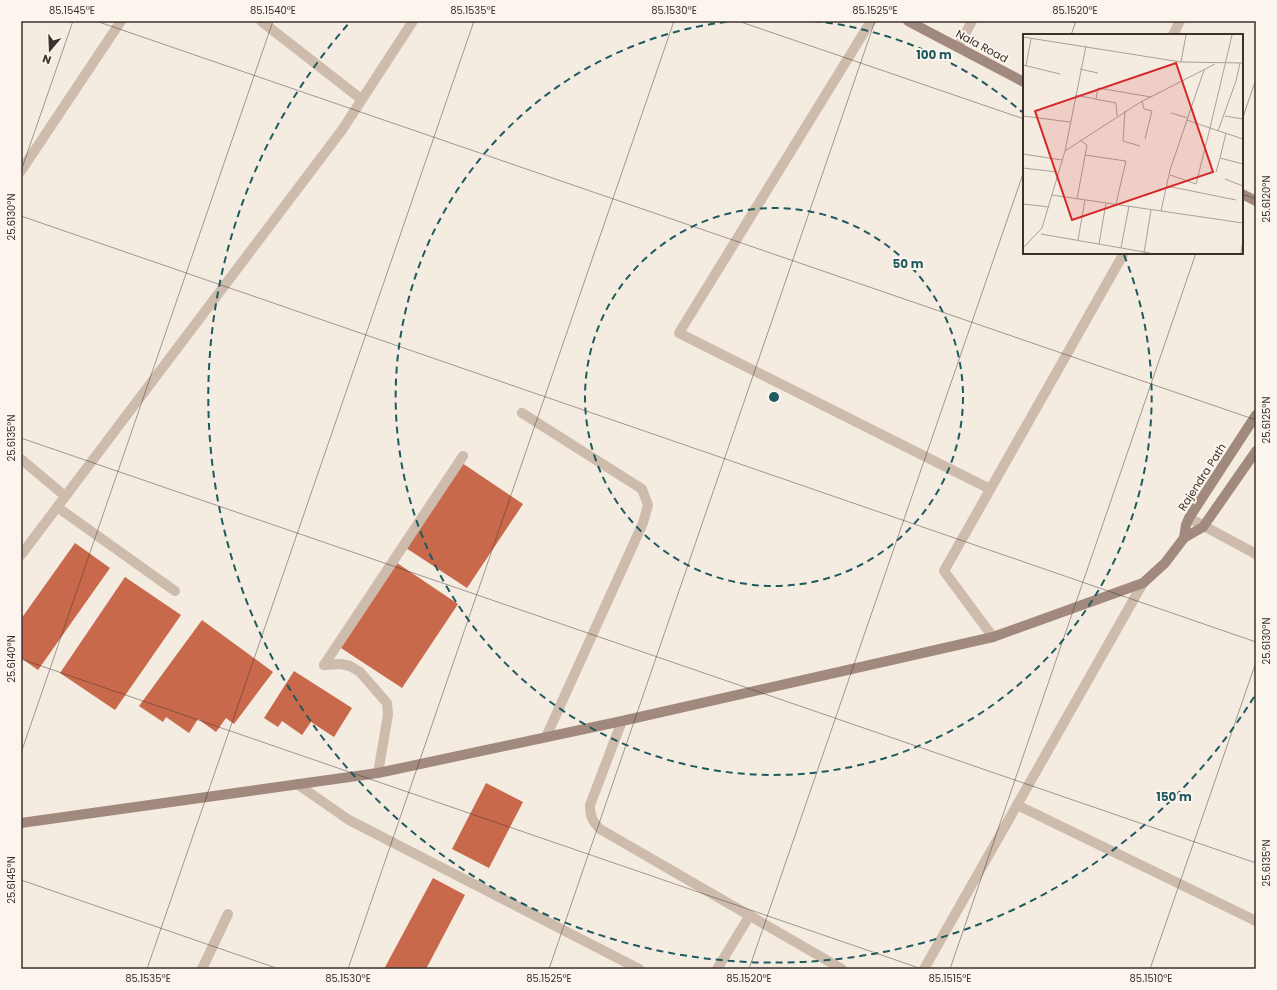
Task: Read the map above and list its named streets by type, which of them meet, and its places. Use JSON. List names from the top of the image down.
{
  "streets": {
    "main road": ["Nala Road", "Rajendra Path"]
  },
  "north": "bottom",
  "coordinates": [
    "85.1545°E",
    "85.1540°E",
    "85.1535°E",
    "85.1530°E",
    "85.1525°E",
    "85.1520°E",
    "25.6120°N",
    "25.6130°N",
    "25.6125°N",
    "25.6135°N",
    "25.6140°N",
    "25.6145°N",
    "85.1515°E",
    "85.1510°E"
  ],
  "rings": ["100 m", "50 m", "150 m"]
}
